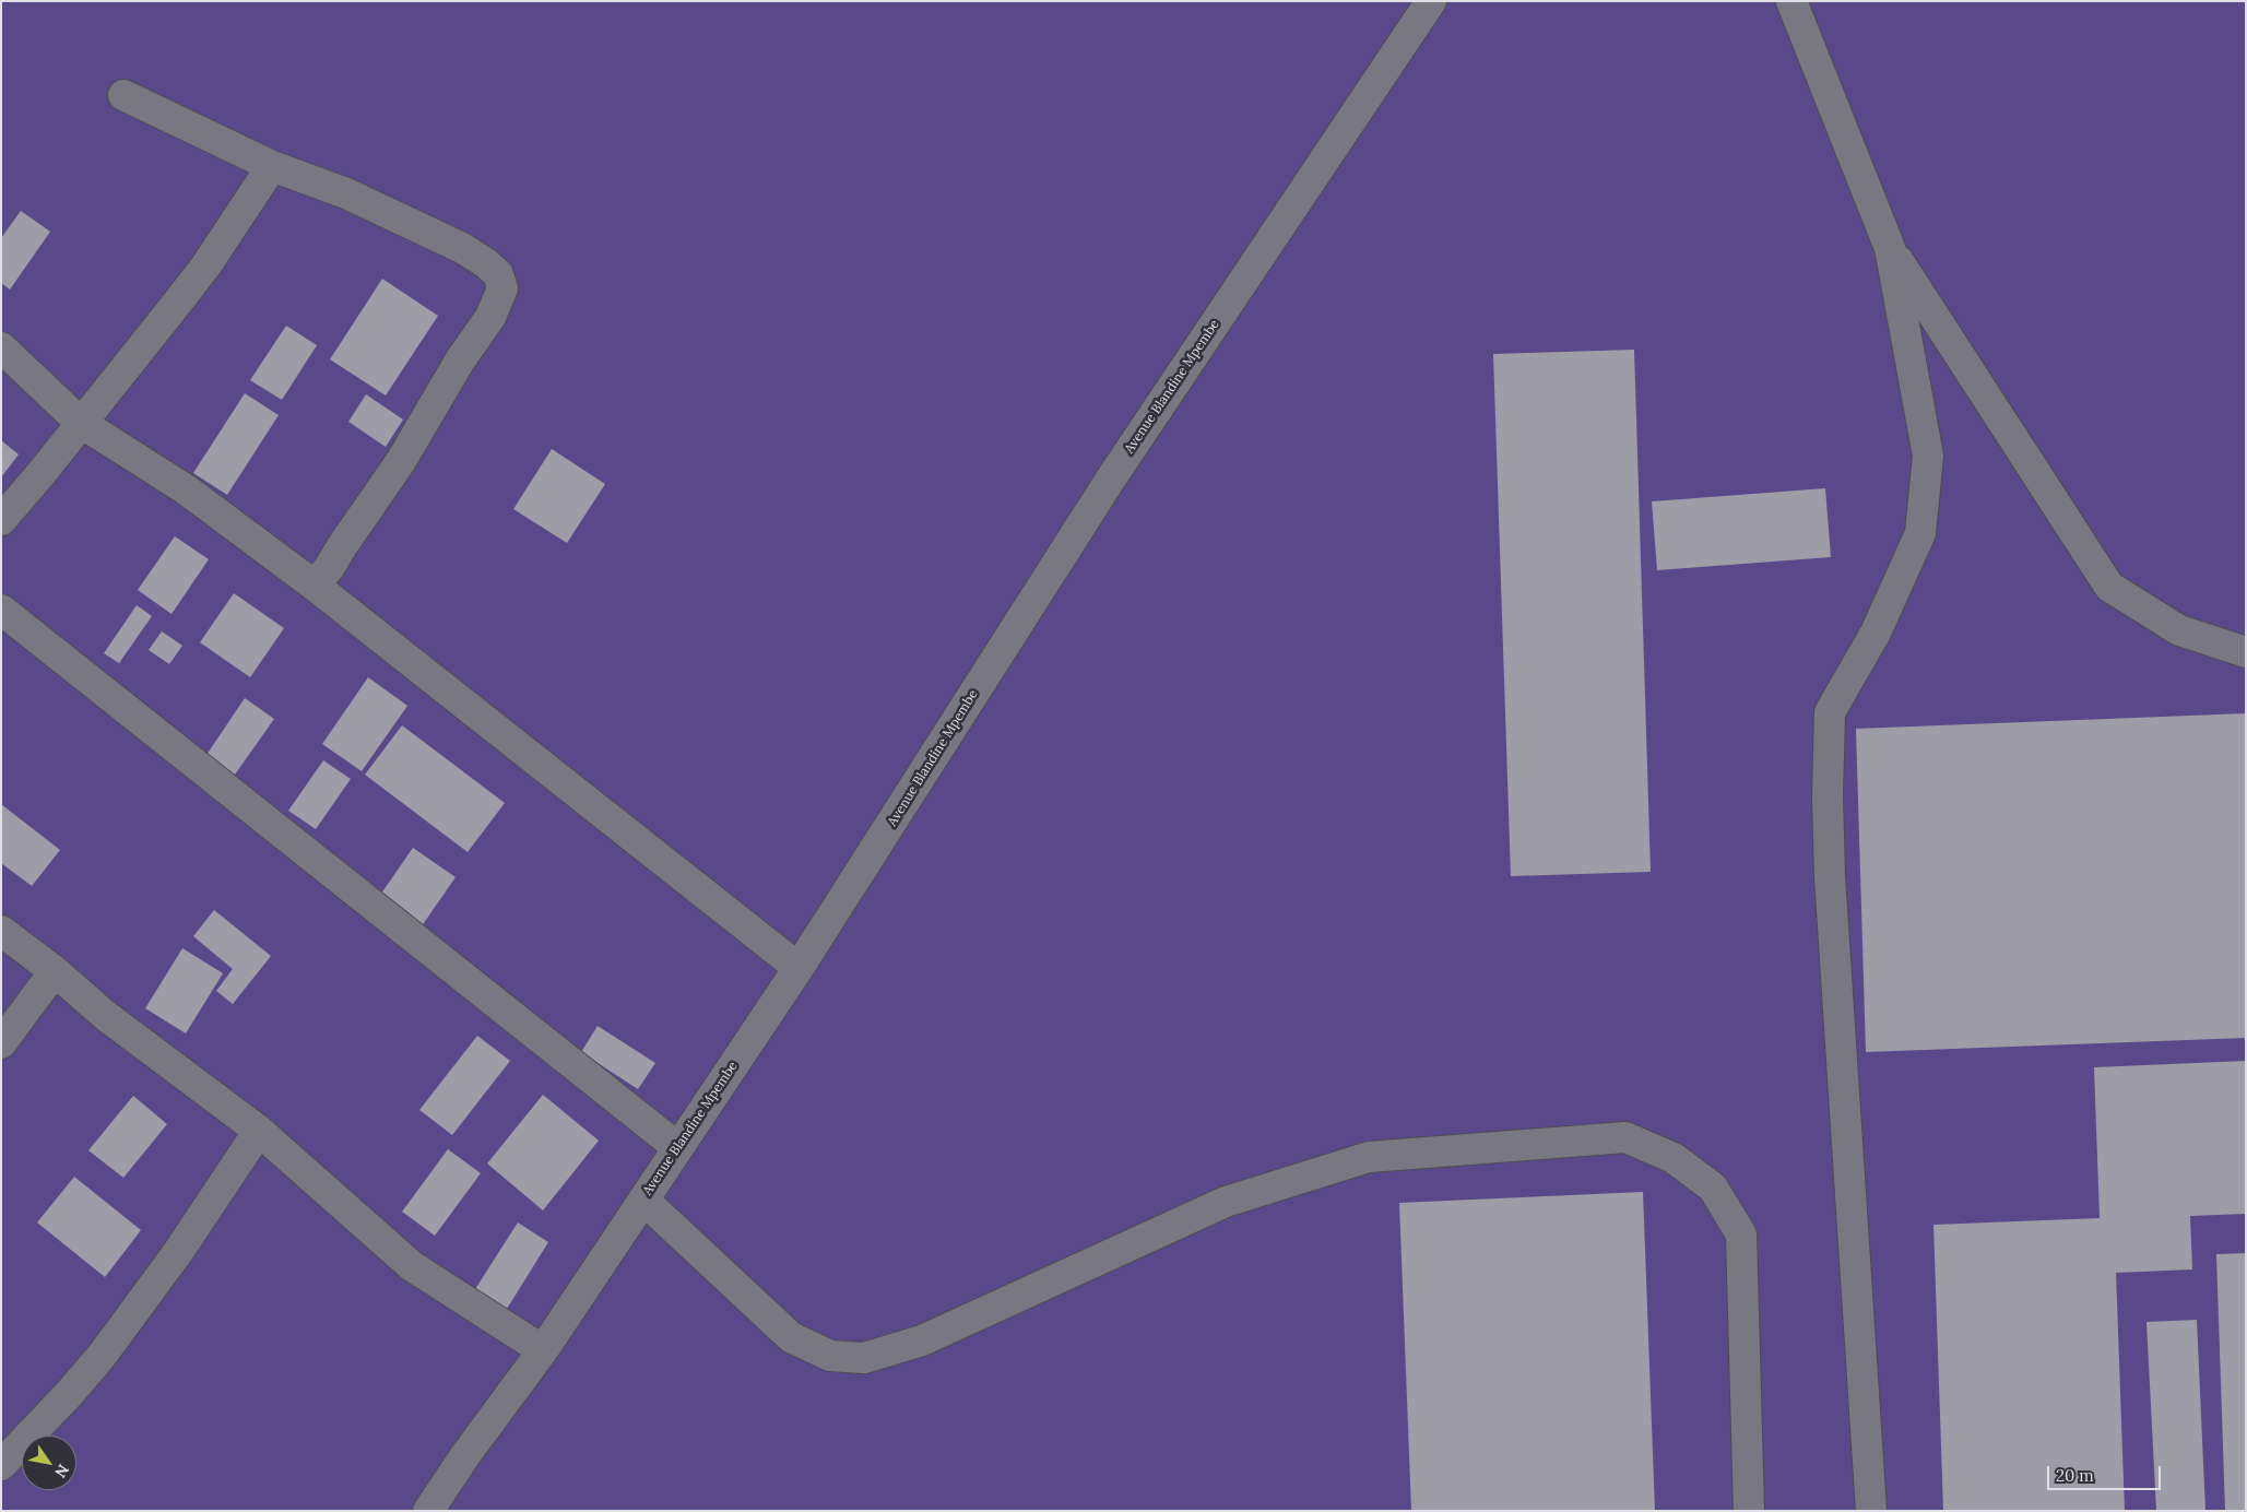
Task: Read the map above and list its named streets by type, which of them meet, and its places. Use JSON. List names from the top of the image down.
{
  "streets": {
    "street": ["Avenue Blandine Mpembe"]
  },
  "scale_bar": "20 m",
  "north": "bottom right"
}
